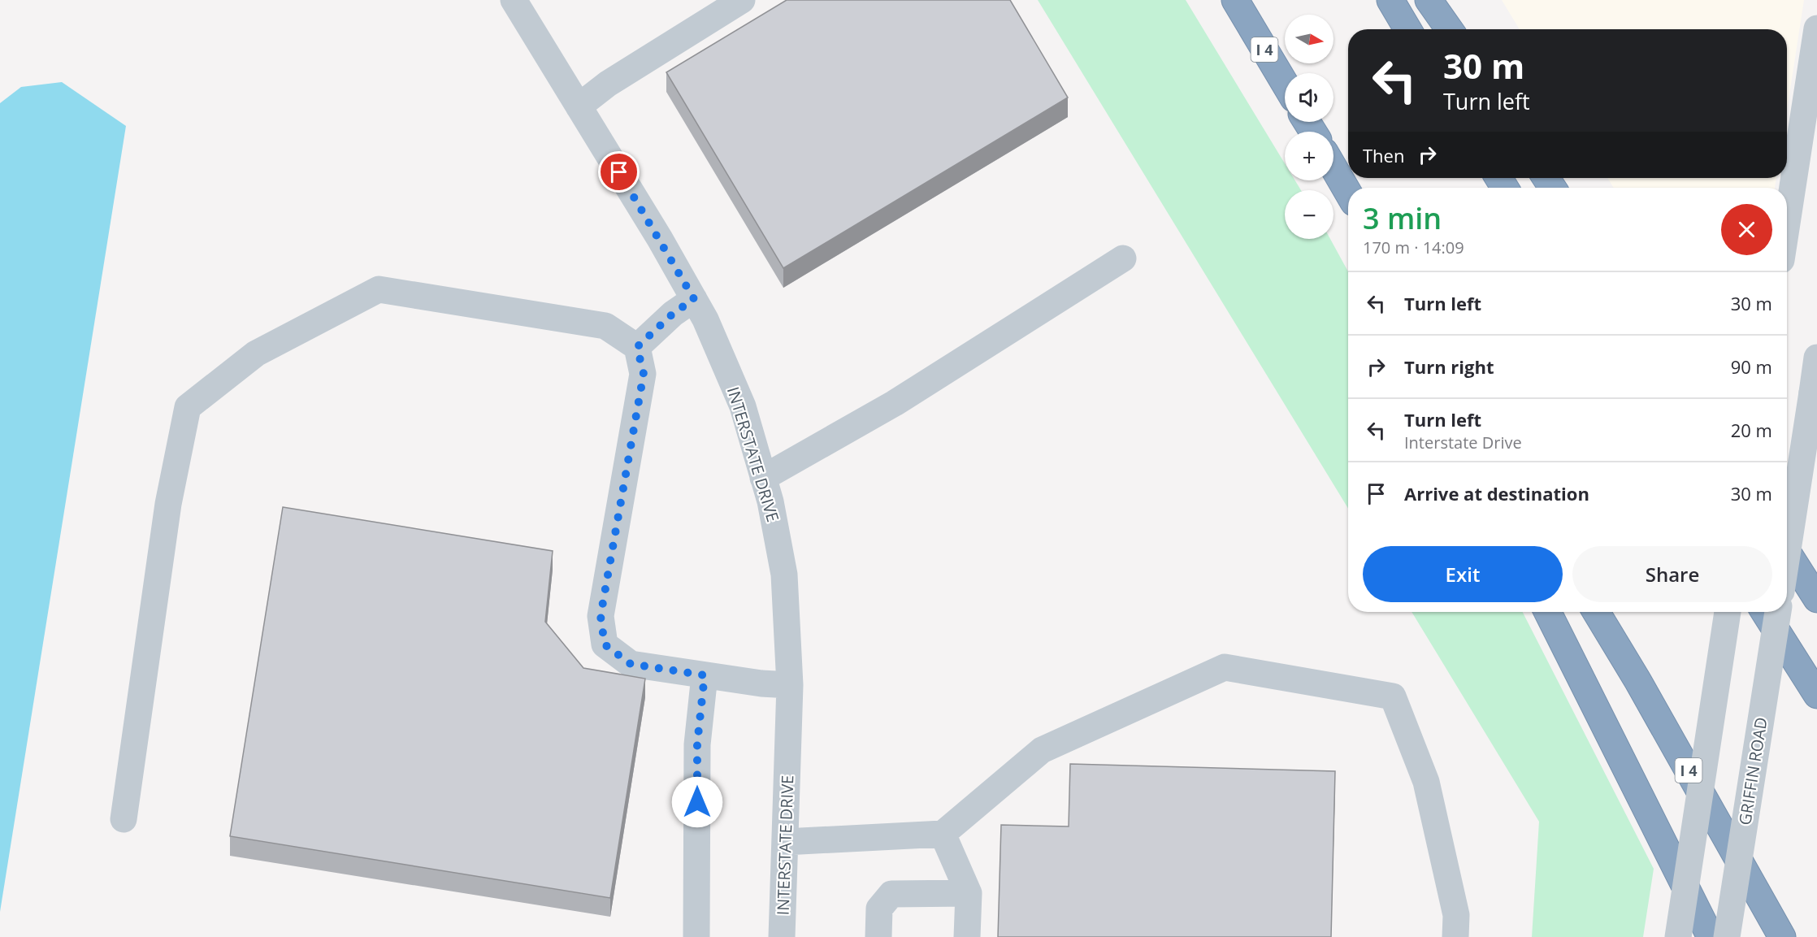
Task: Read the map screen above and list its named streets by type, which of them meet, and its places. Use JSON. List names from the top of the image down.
{
  "streets": {
    "highway": ["I 4"],
    "street": ["INTERSTATE DRIVE", "GRIFFIN ROAD"]
  },
  "north": "right",
  "page": {
    "map_buttons": ["+", "−"],
    "turn": ["30 m", "Turn left"],
    "then": "Then",
    "heading": ["3 min", "170 m · 14:09"],
    "list": [
      {
        "name": "Turn left",
        "value": "30 m"
      },
      {
        "name": "Turn right",
        "value": "90 m"
      },
      {
        "name": "Turn left",
        "note": "Interstate Drive",
        "value": "20 m"
      },
      {
        "name": "Arrive at destination",
        "value": "30 m"
      }
    ],
    "buttons": ["Exit", "Share"]
  }
}
